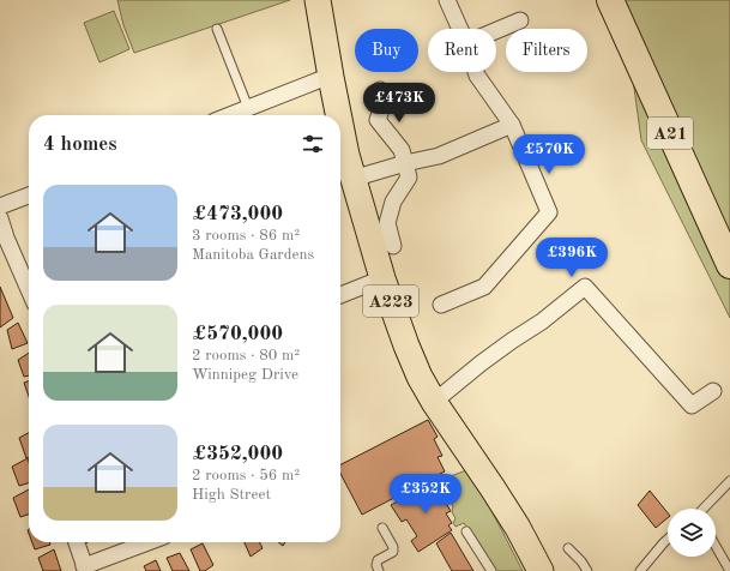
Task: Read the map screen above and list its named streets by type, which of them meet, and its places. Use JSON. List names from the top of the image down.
{
  "streets": {
    "highway": ["A21"],
    "main road": ["A223"]
  },
  "page": {
    "chip": ["Buy", "Rent", "Filters"],
    "price": [
      "£473K",
      "£570K",
      "£396K",
      "£352K"
    ],
    "heading": "4 homes",
    "list": [
      {
        "name": "£473,000",
        "note": "3 rooms · 86 m² · Manitoba Gardens"
      },
      {
        "name": "£570,000",
        "note": "2 rooms · 80 m² · Winnipeg Drive"
      },
      {
        "name": "£352,000",
        "note": "2 rooms · 56 m² · High Street"
      }
    ]
  }
}
